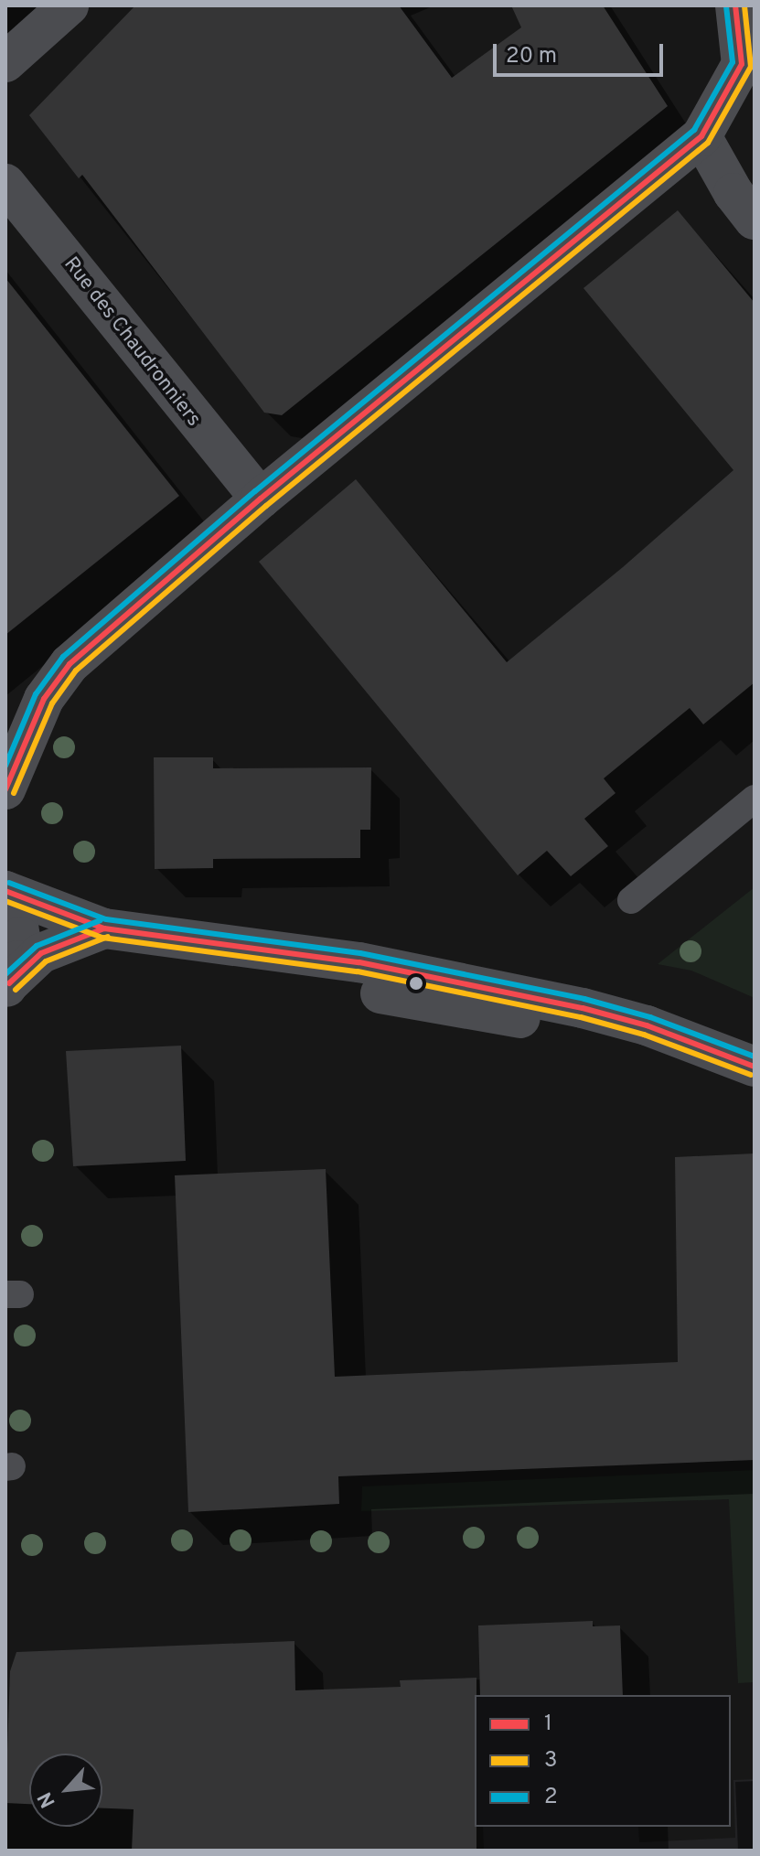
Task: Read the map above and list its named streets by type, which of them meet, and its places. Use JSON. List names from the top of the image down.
{
  "streets": {
    "street": ["Rue des Chaudronniers"]
  },
  "lines": ["transit line 1", "transit line 3", "transit line 2"],
  "legend": ["1", "3", "2"],
  "scale_bar": "20 m",
  "north": "bottom left"
}
